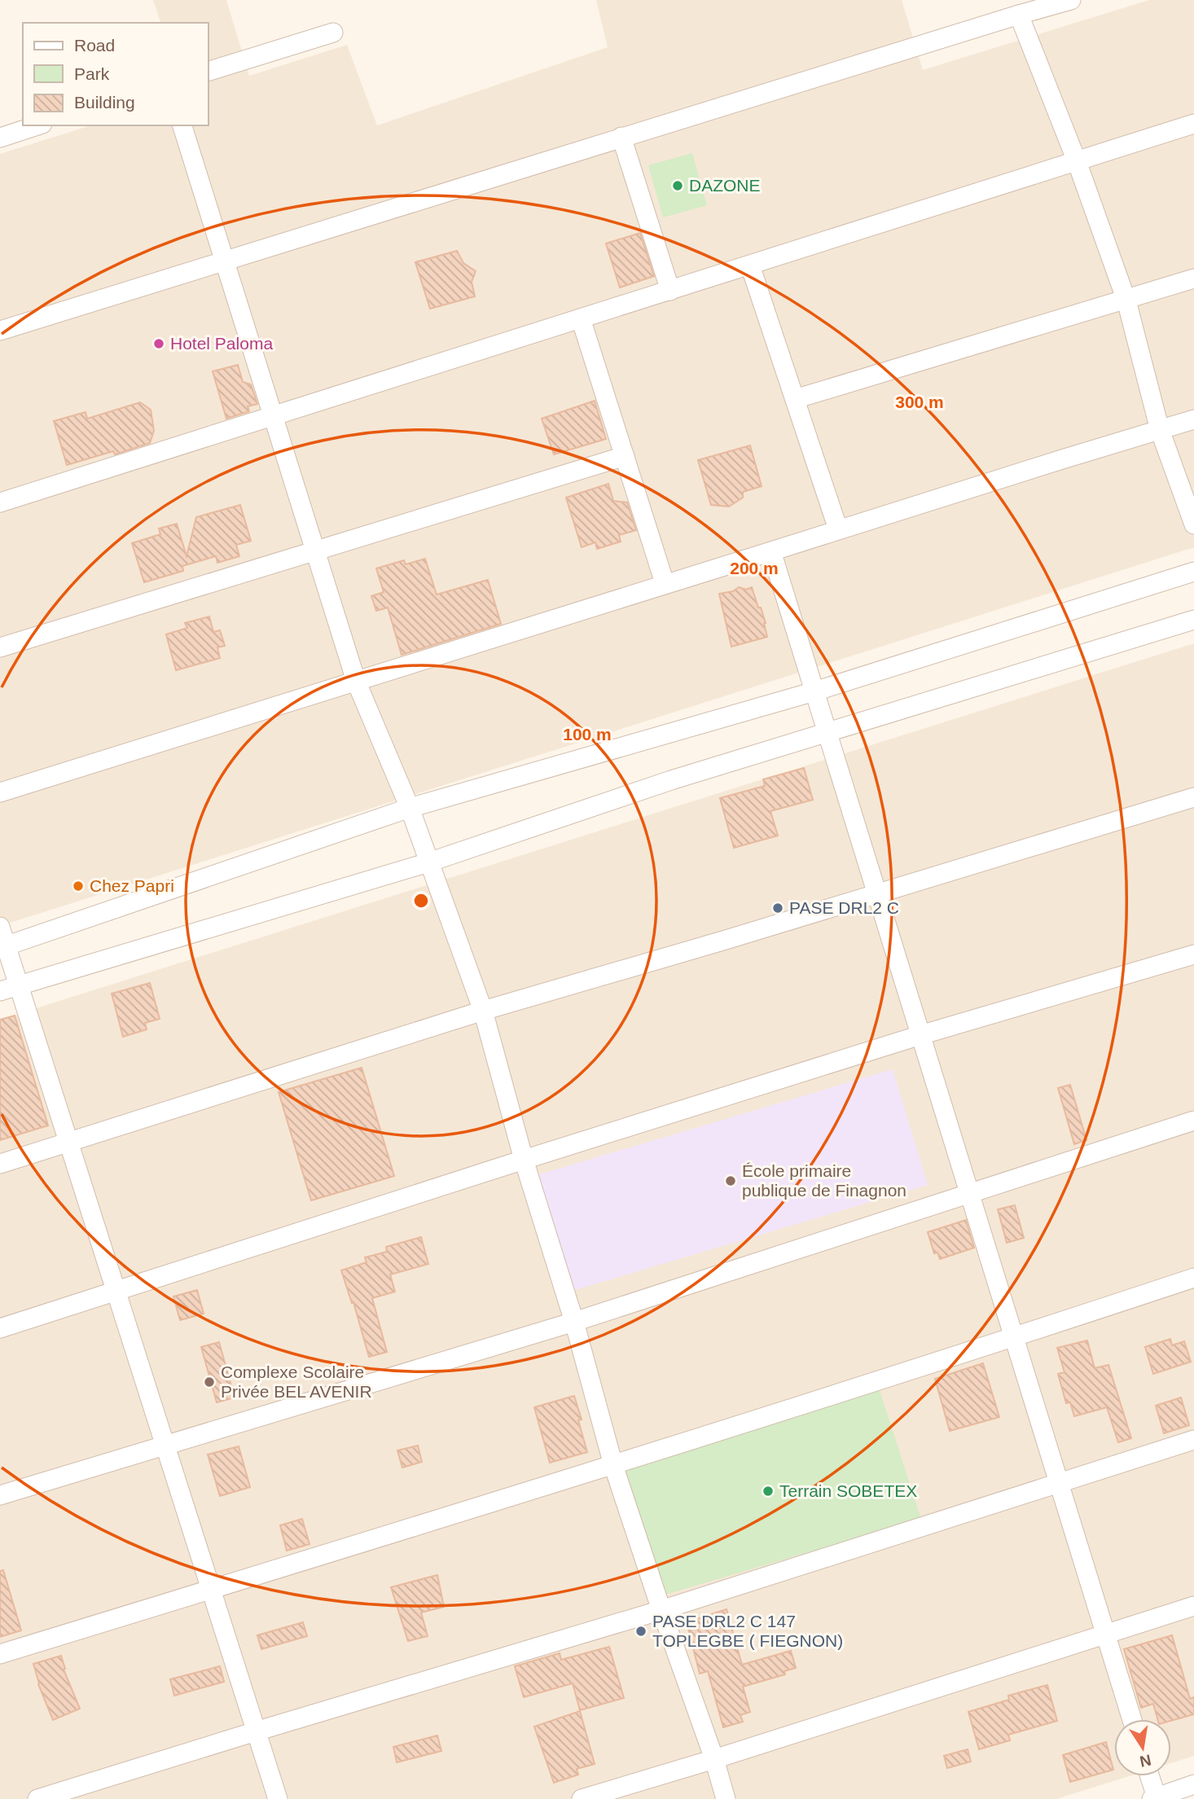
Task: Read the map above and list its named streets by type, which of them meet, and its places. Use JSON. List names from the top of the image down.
{
  "places": [
    "DAZONE",
    "Hotel Paloma",
    "Chez Papri",
    "PASE DRL2 C",
    "École primaire publique de Finagnon",
    "Complexe Scolaire Privée BEL AVENIR",
    "Terrain SOBETEX",
    "PASE DRL2 C 147 TOPLEGBE ( FIEGNON)"
  ],
  "legend": ["Road", "Park", "Building"],
  "north": "bottom",
  "rings": ["300 m", "200 m", "100 m"]
}
